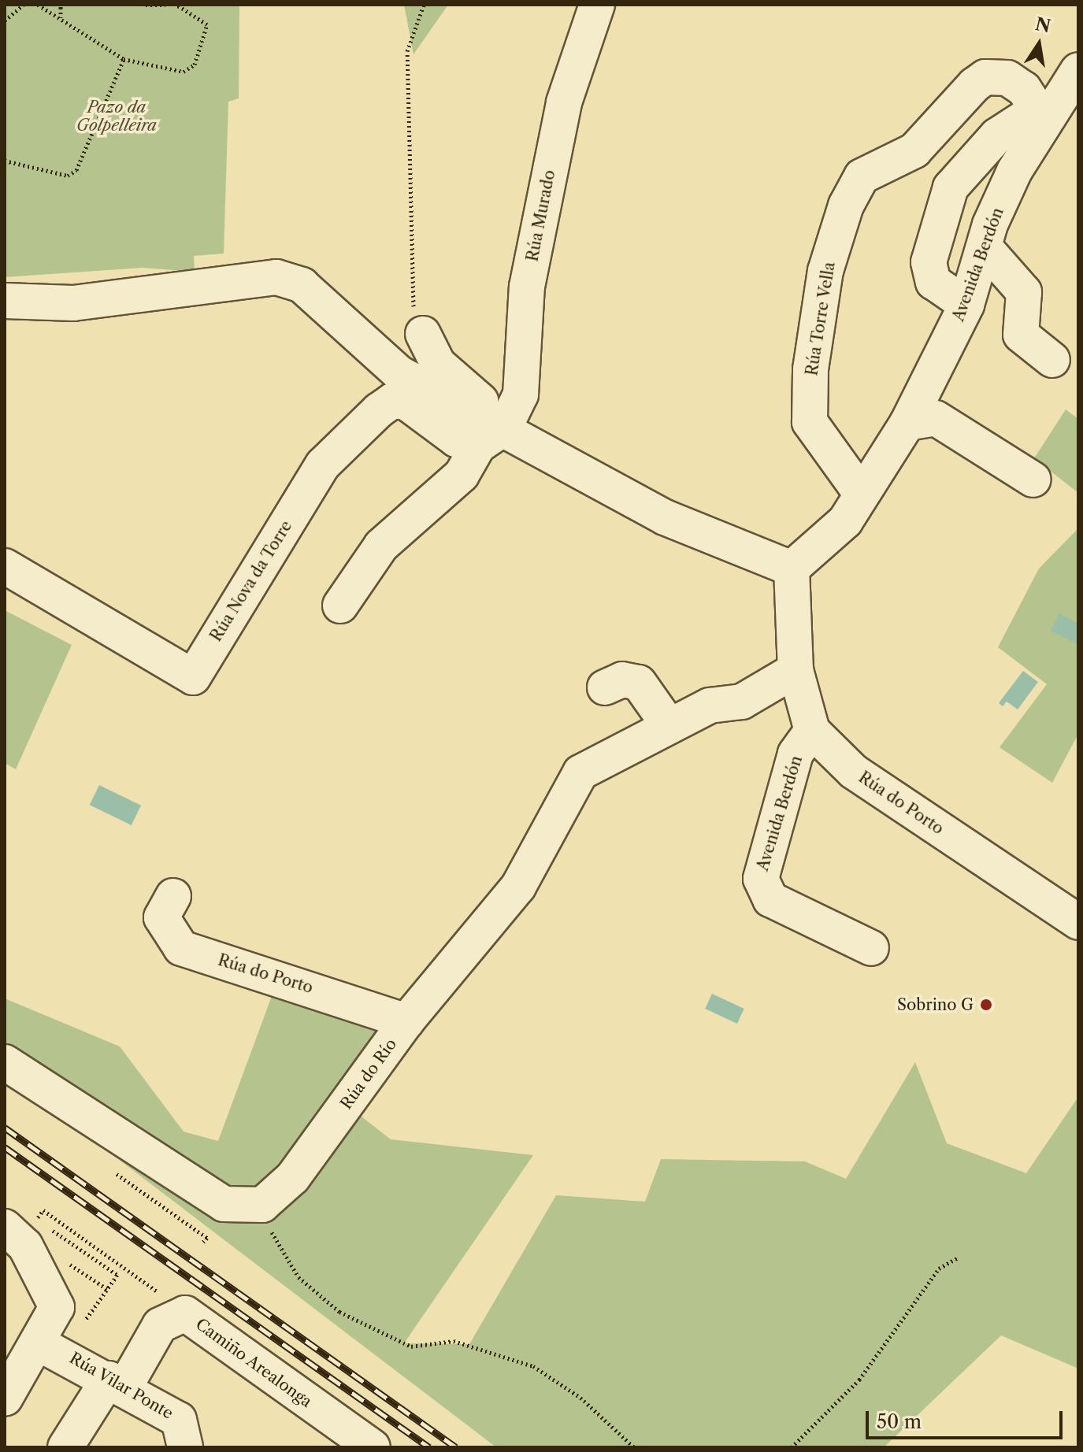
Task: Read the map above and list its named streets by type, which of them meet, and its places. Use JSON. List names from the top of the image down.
{
  "streets": {
    "street": [
      "Rúa Murado",
      "Avenida Berdón",
      "Rúa Torre Vella",
      "Rúa Nova da Torre",
      "Rúa do Porto",
      "Rúa do Río",
      "Camiño Arealonga",
      "Rúa Vilar Ponte"
    ]
  },
  "crossings": [
    ["Rúa Murado", "Rúa Nova da Torre"],
    ["Avenida Berdón", "Rúa Torre Vella"],
    ["Avenida Berdón", "Rúa do Porto"],
    ["Rúa do Porto", "Rúa do Río"],
    ["Camiño Arealonga", "Rúa Vilar Ponte"]
  ],
  "parks": ["Pazo da Golpelleira"],
  "places": ["Sobrino G"],
  "scale_bar": "50 m",
  "north": "top"
}
